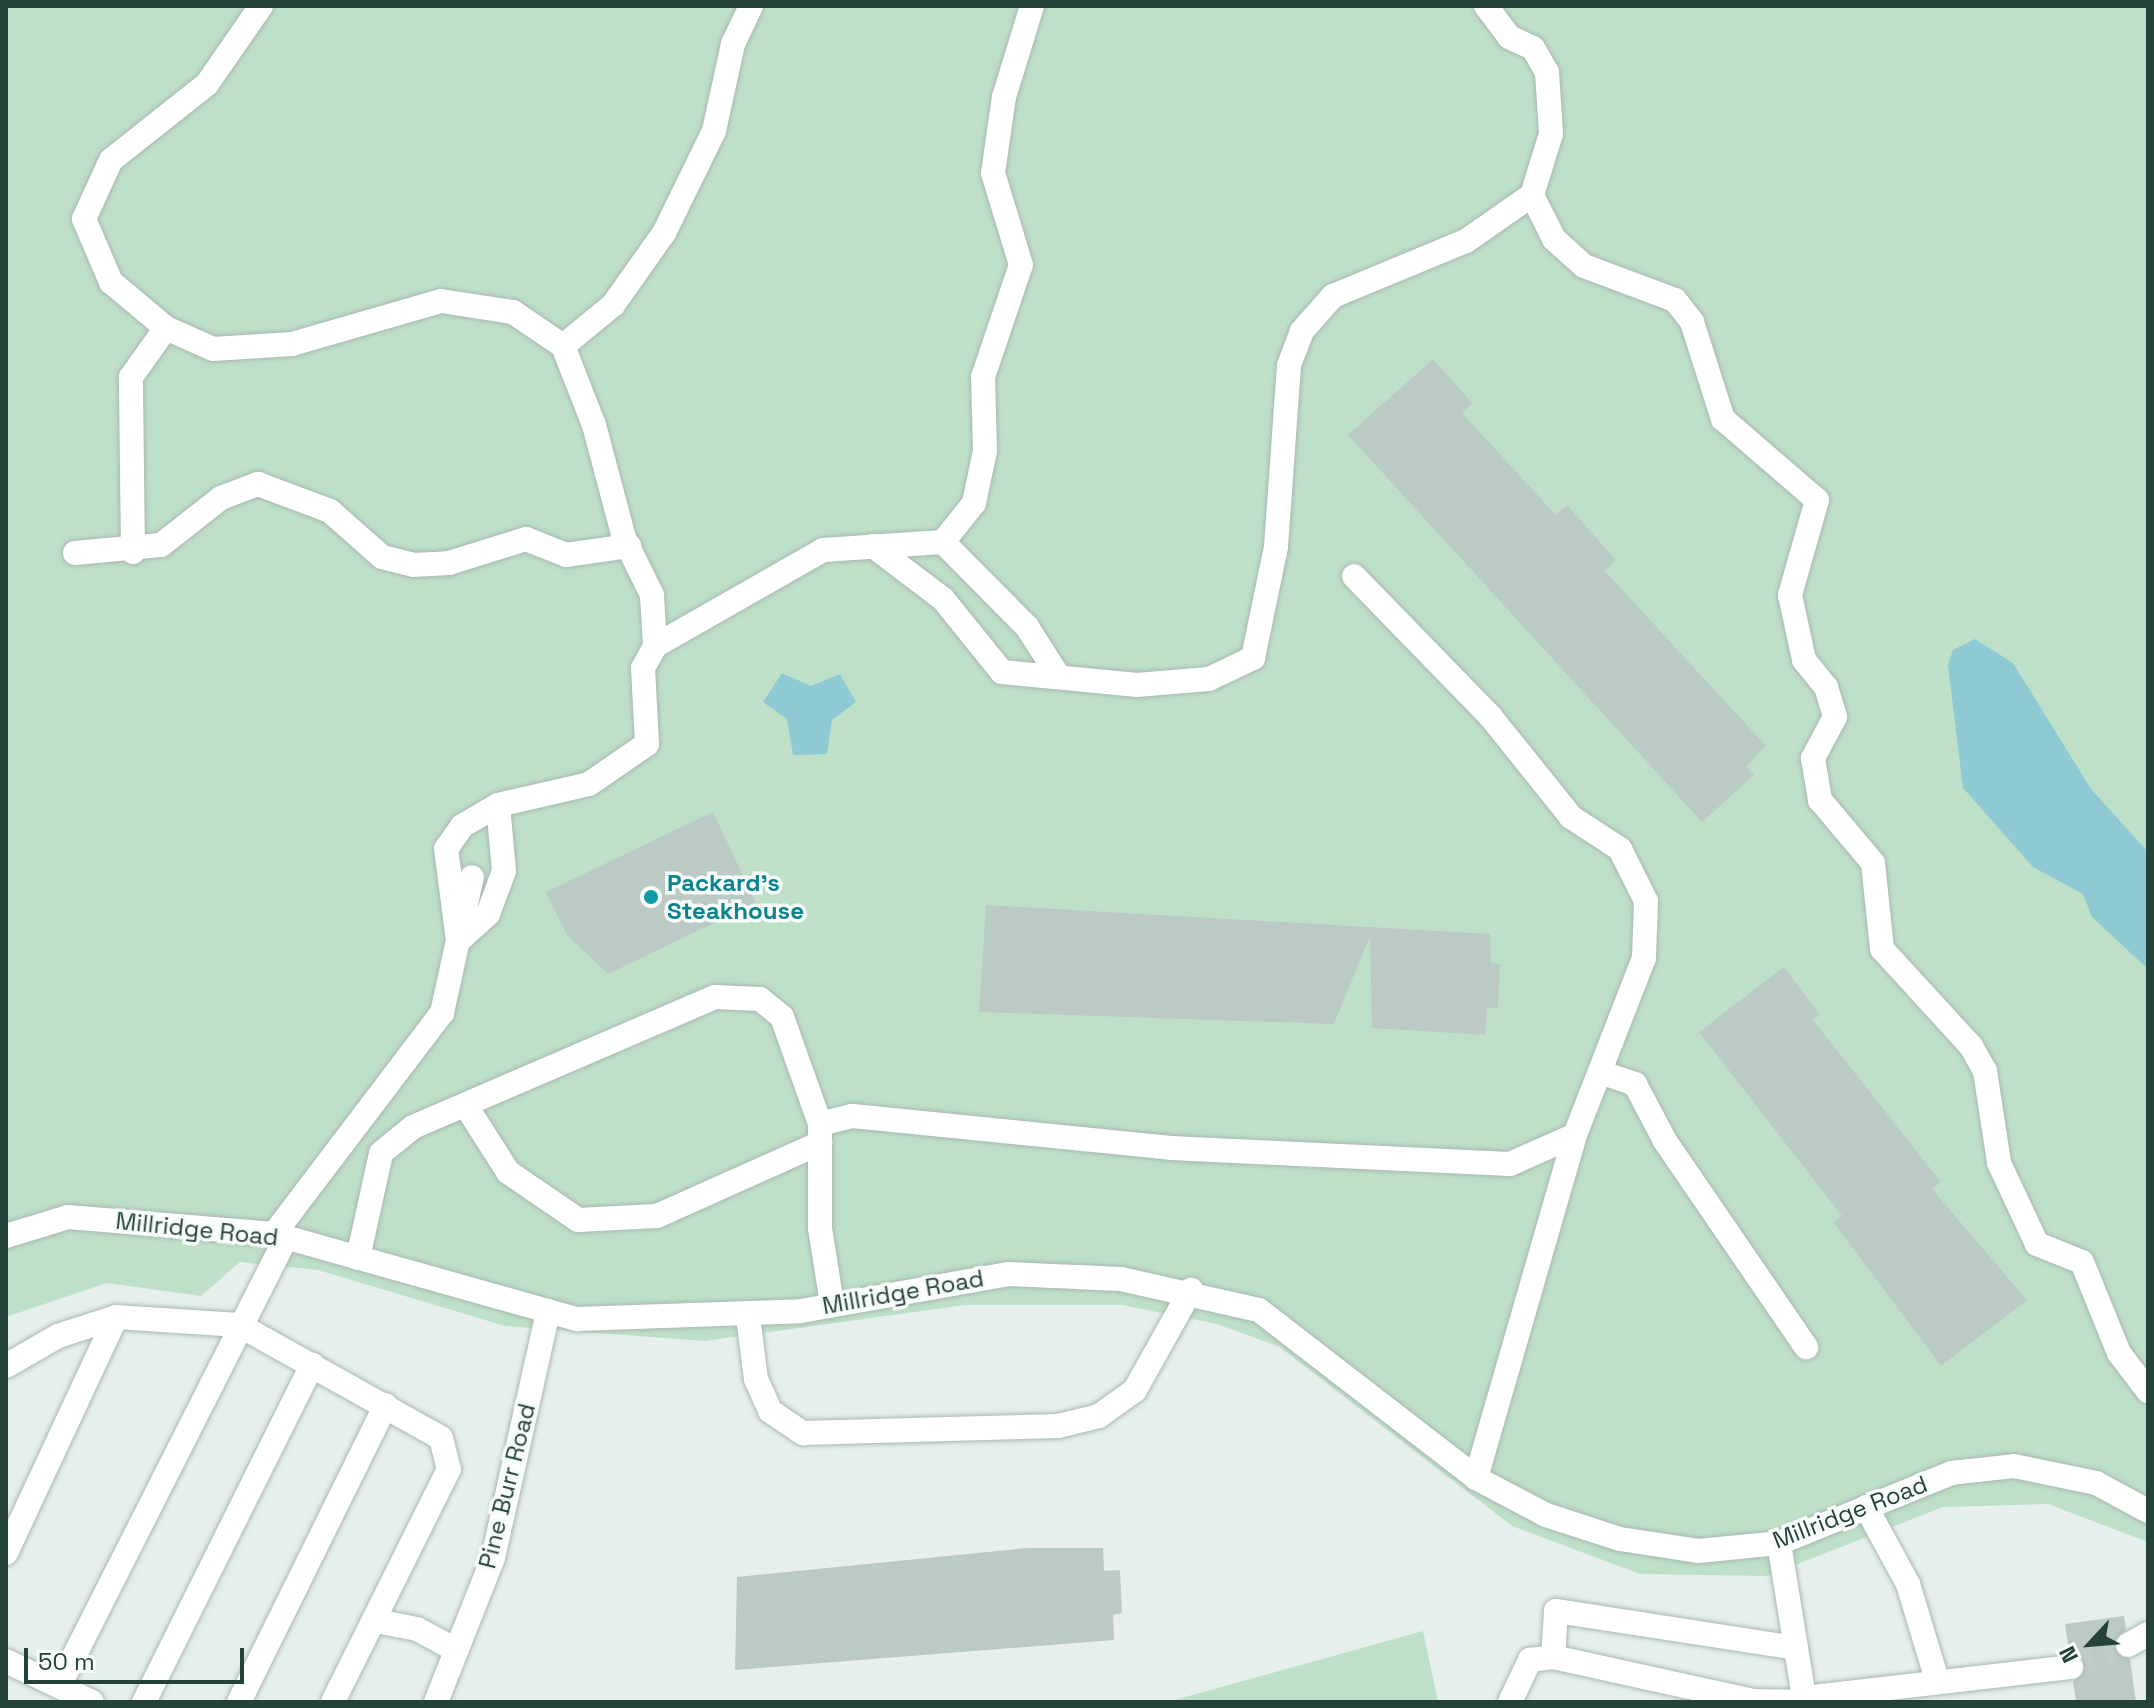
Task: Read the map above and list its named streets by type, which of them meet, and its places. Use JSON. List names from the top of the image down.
{
  "streets": {
    "street": ["Millridge Road", "Pine Burr Road"]
  },
  "crossings": [
    ["Millridge Road", "Pine Burr Road"]
  ],
  "places": ["Packard's Steakhouse"],
  "scale_bar": "50 m",
  "north": "bottom left"
}
